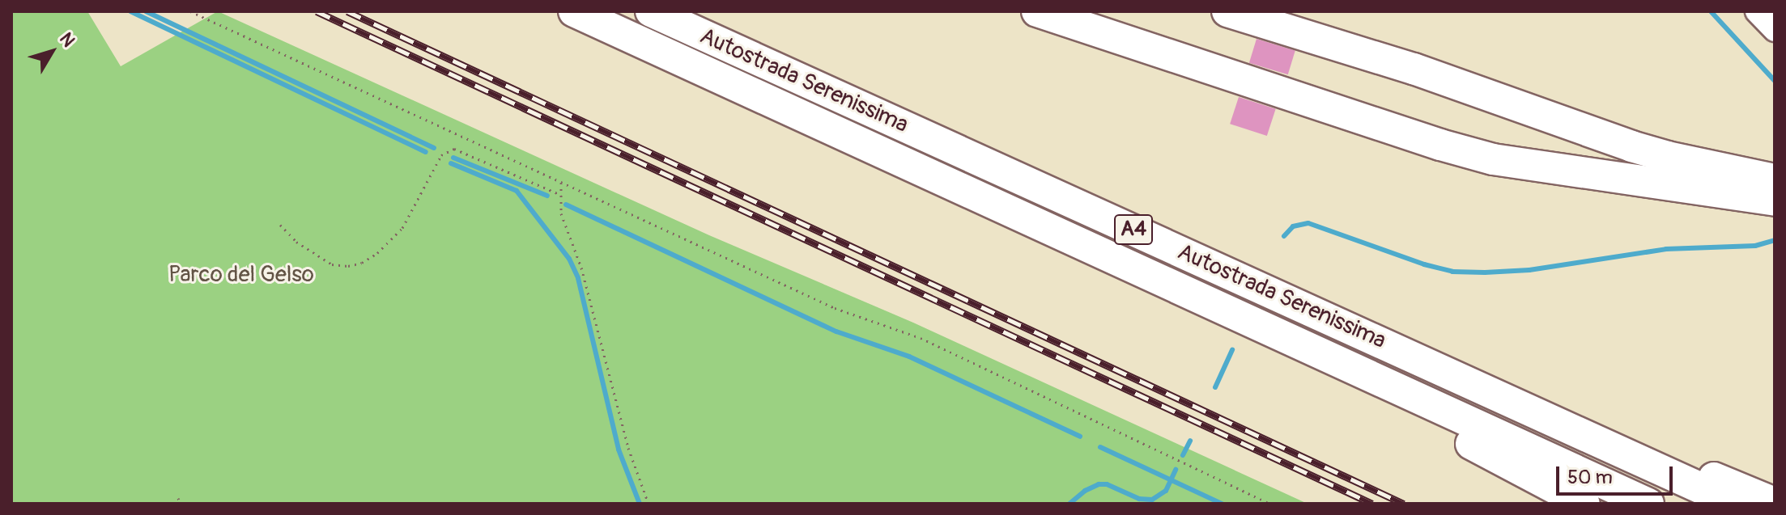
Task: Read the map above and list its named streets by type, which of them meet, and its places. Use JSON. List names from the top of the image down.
{
  "streets": {
    "highway": ["Autostrada Serenissima", "A4"]
  },
  "parks": ["Parco del Gelso"],
  "scale_bar": "50 m",
  "north": "top right"
}
